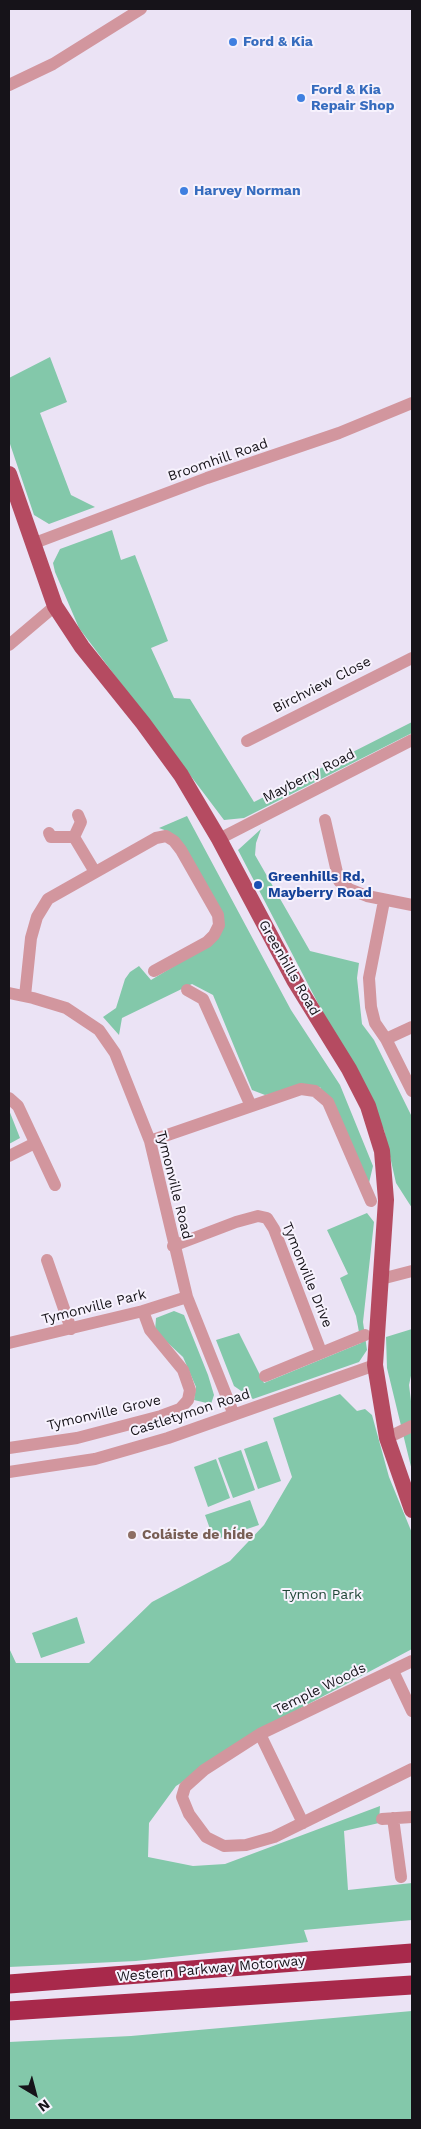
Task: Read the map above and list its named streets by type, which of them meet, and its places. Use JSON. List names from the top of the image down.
{
  "streets": {
    "highway": ["Western Parkway Motorway"],
    "main road": ["Greenhills Road"],
    "street": [
      "Broomhill Road",
      "Birchview Close",
      "Mayberry Road",
      "Tymonville Road",
      "Tymonville Drive",
      "Tymonville Park",
      "Tymonville Grove",
      "Castletymon Road",
      "Temple Woods"
    ]
  },
  "crossings": [
    ["Broomhill Road", "Greenhills Road"],
    ["Mayberry Road", "Greenhills Road"],
    ["Greenhills Road", "Castletymon Road"],
    ["Tymonville Road", "Tymonville Drive"],
    ["Tymonville Road", "Tymonville Park"],
    ["Tymonville Road", "Castletymon Road"],
    ["Tymonville Park", "Tymonville Grove"]
  ],
  "parks": ["Tymon Park"],
  "places": [
    "Ford & Kia",
    "Ford & Kia Repair Shop",
    "Harvey Norman",
    "Greenhills Rd, Mayberry Road",
    "Coláiste de hÍde"
  ],
  "north": "bottom right"
}
